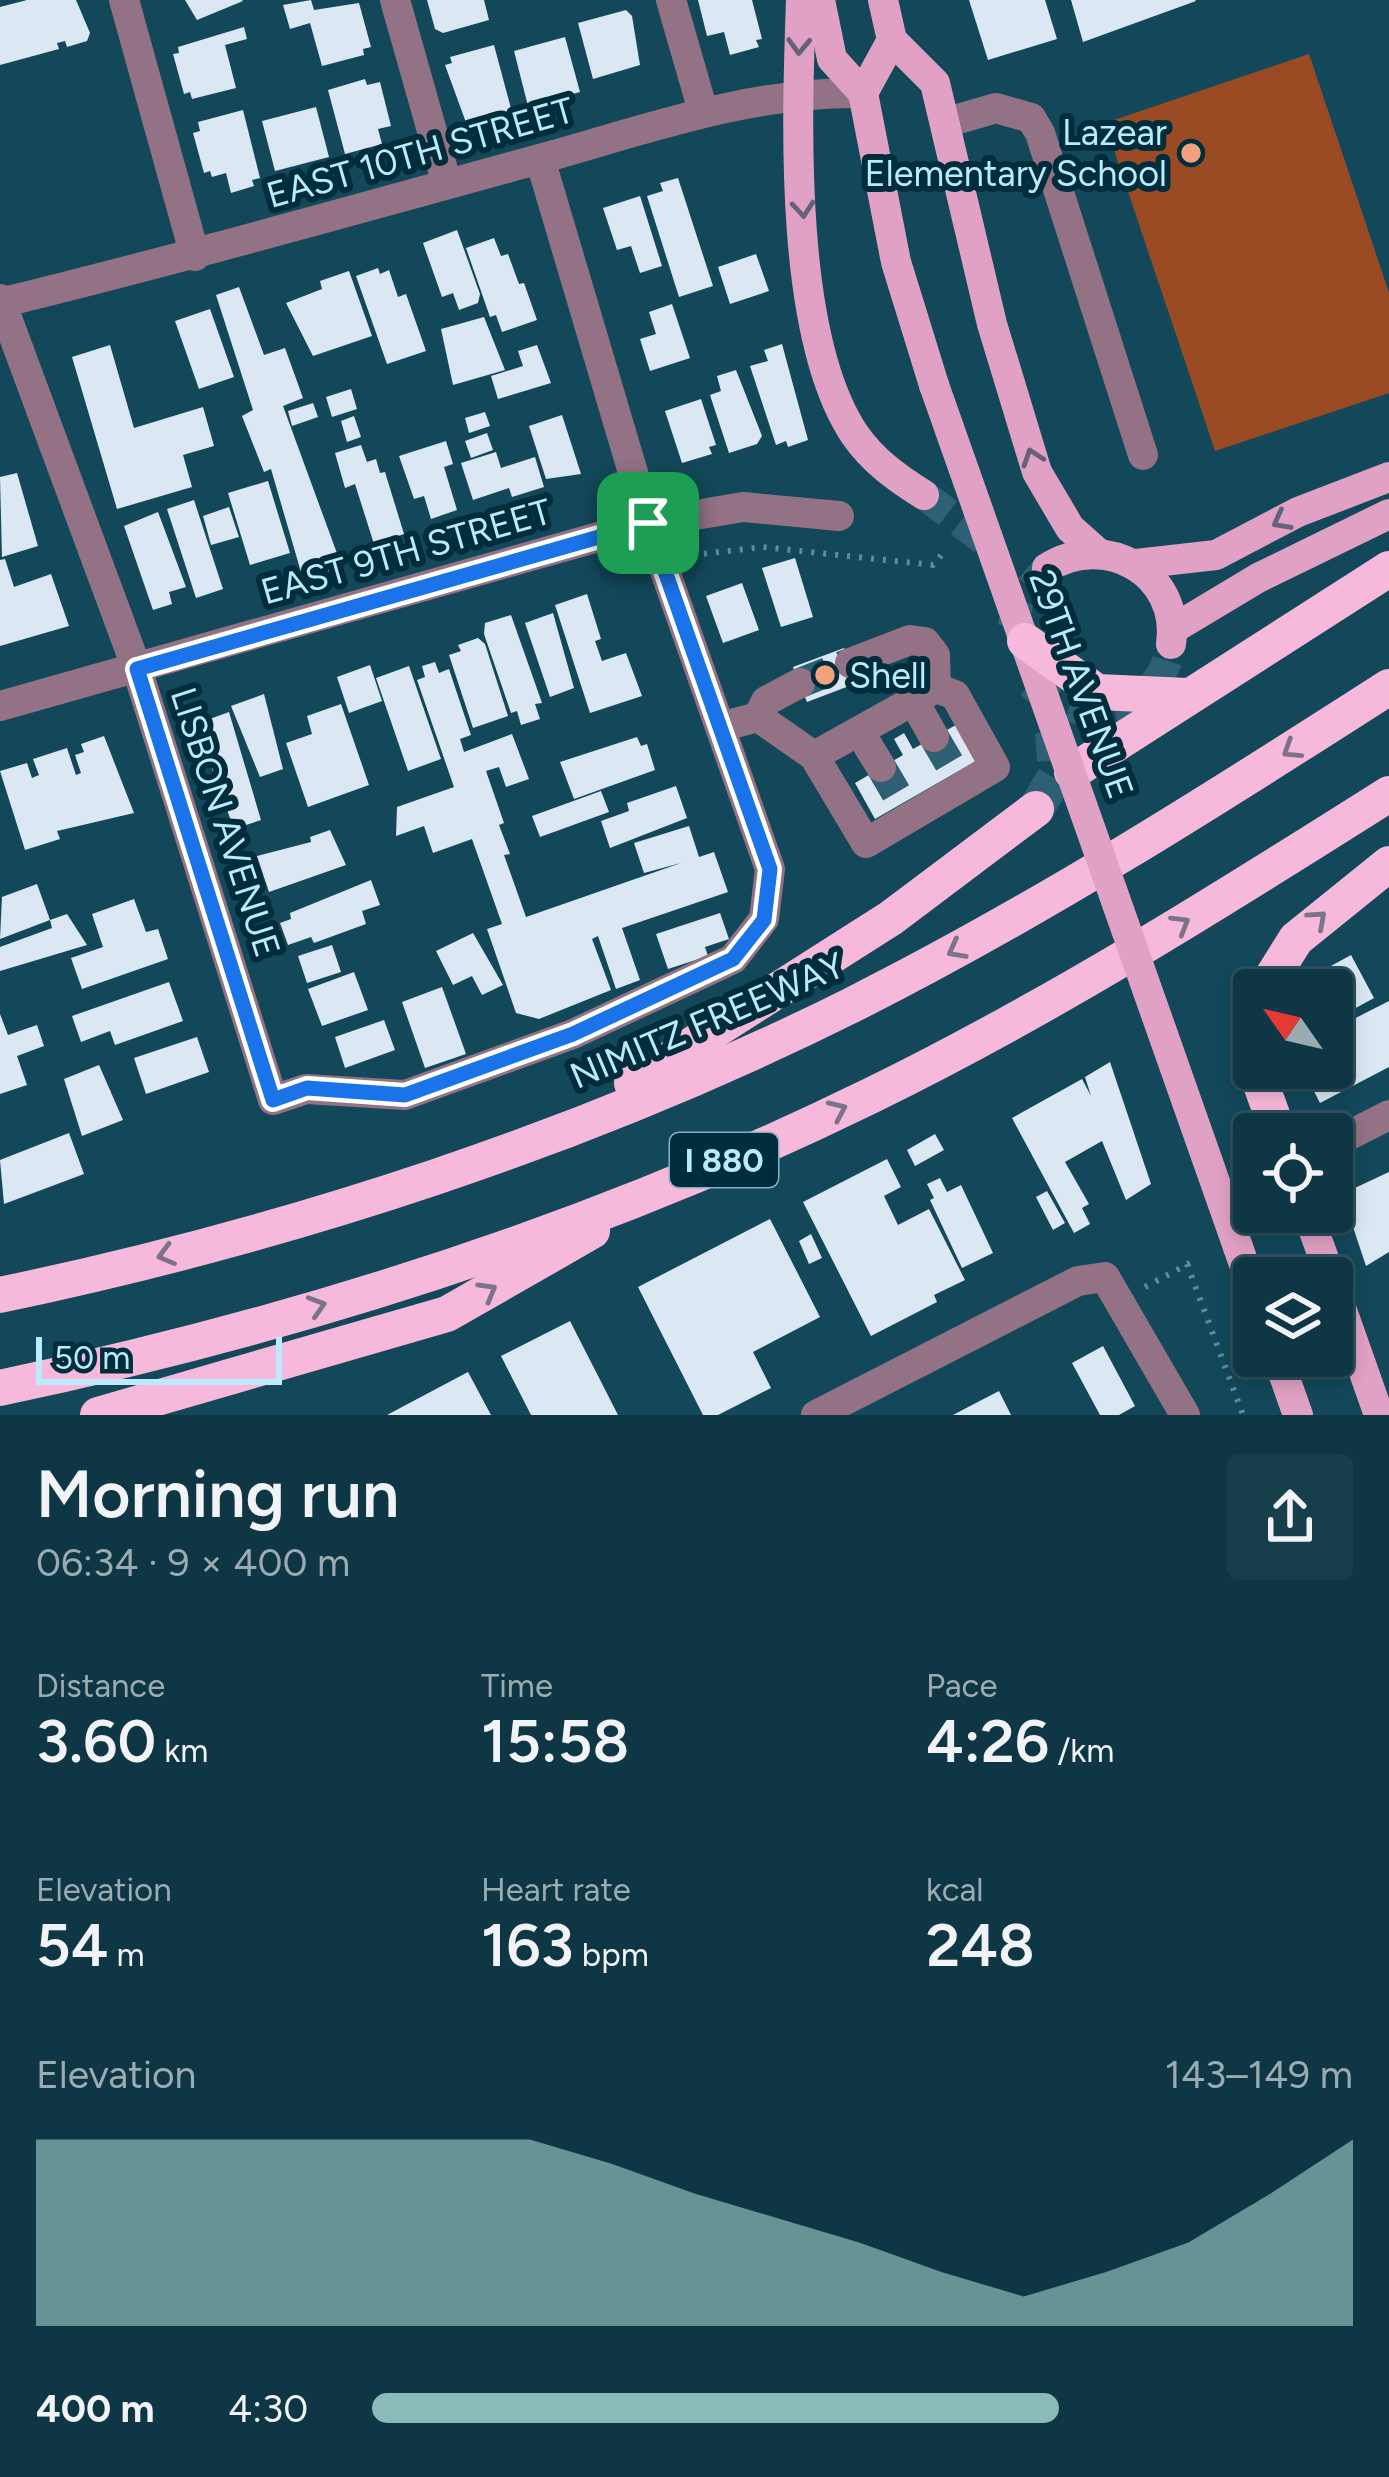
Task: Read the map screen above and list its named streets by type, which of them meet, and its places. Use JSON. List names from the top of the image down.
{
  "streets": {
    "highway": ["NIMITZ FREEWAY", "I 880"],
    "main road": ["29TH AVENUE"],
    "street": ["EAST 10TH STREET", "EAST 9TH STREET", "LISBON AVENUE"]
  },
  "crossings": [
    ["EAST 10TH STREET", "29TH AVENUE"],
    ["EAST 10TH STREET", "LISBON AVENUE"],
    ["EAST 9TH STREET", "LISBON AVENUE"]
  ],
  "places": ["Lazear Elementary School", "Shell"],
  "scale_bar": "50 m",
  "north": "top left",
  "page": {
    "scale": "50 m",
    "heading": ["Morning run", "06:34 · 9 × 400 m"],
    "stats": [
      ["Distance", "3.60 km"],
      ["Time", "15:58"],
      ["Pace", "4:26 /km"],
      ["Elevation", "54 m"],
      ["Heart rate", "163 bpm"],
      ["kcal", "248"]
    ],
    "chart": ["Elevation", "143–149 m"],
    "list": [
      {
        "name": "400 m",
        "note": "4:30"
      }
    ]
  }
}
